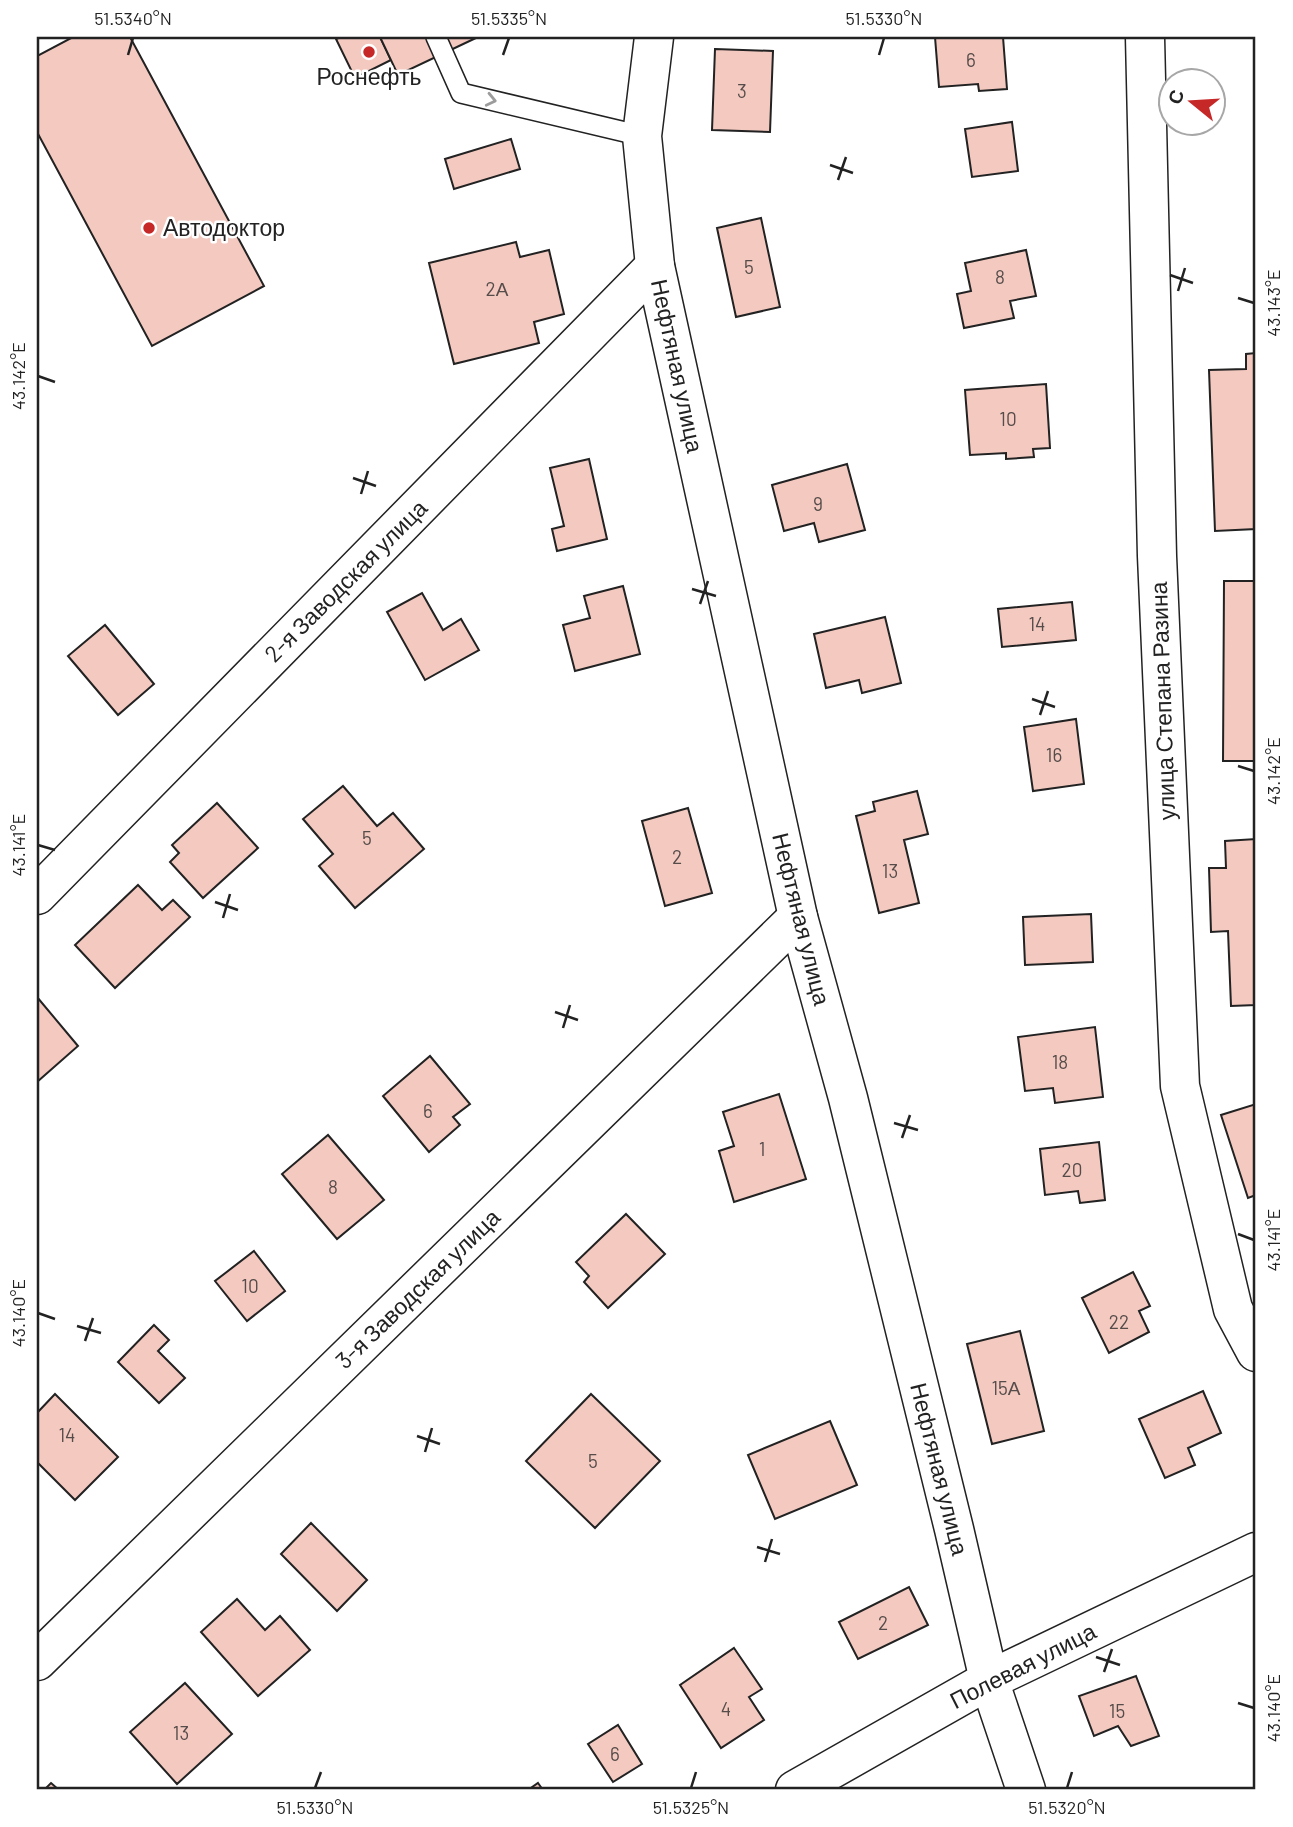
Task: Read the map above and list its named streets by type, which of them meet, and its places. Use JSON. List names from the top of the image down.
{
  "streets": {
    "street": [
      "Нефтяная улица",
      "2-я Заводская улица",
      "улица Степана Разина",
      "3-я Заводская улица",
      "Полевая улица"
    ]
  },
  "crossings": [
    ["Нефтяная улица", "2-я Заводская улица"],
    ["Нефтяная улица", "3-я Заводская улица"],
    ["Нефтяная улица", "Полевая улица"]
  ],
  "places": ["Роснефть", "Автодоктор"],
  "house_numbers": [
    "6",
    "3",
    "5",
    "8",
    "2А",
    "10",
    "9",
    "14",
    "16",
    "5",
    "2",
    "13",
    "18",
    "6",
    "1",
    "20",
    "8",
    "10",
    "22",
    "15А",
    "14",
    "5",
    "2",
    "4",
    "15",
    "13",
    "6"
  ],
  "north": "left",
  "coordinates": [
    "51.5340°N",
    "51.5335°N",
    "51.5330°N",
    "43.143°E",
    "43.142°E",
    "43.141°E",
    "43.140°E",
    "51.5325°N",
    "51.5320°N"
  ]
}
